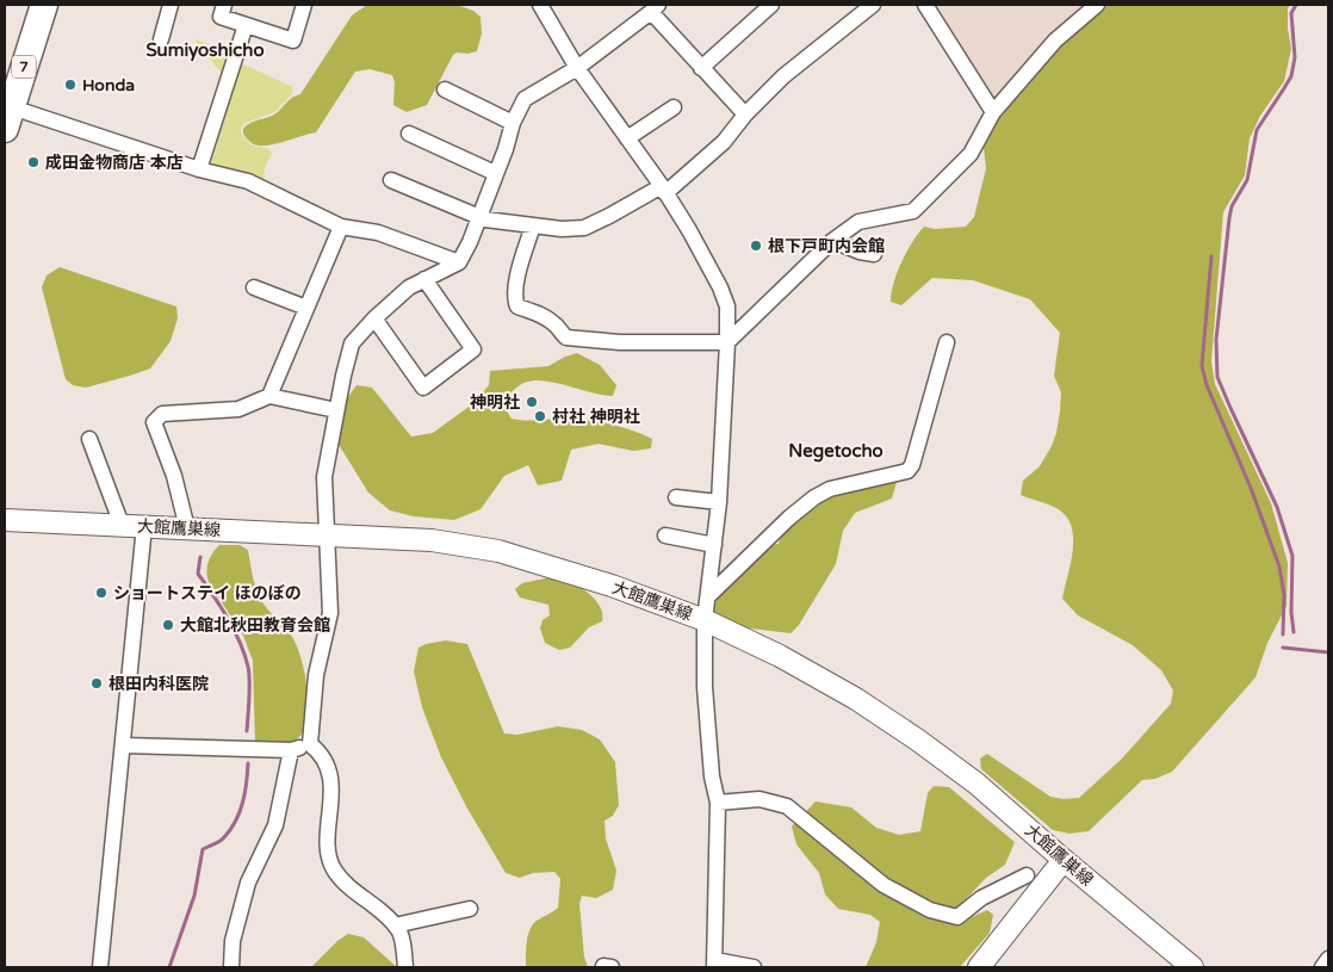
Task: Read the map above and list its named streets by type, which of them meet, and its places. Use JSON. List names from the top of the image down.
{
  "streets": {
    "highway": ["7"],
    "main road": ["大館鷹巣線"]
  },
  "districts": ["Sumiyoshicho", "Negetocho"],
  "places": [
    "Honda",
    "成田金物商店 本店",
    "根下戸町内会館",
    "神明社",
    "村社 神明社",
    "ショートステイ ほのぼの",
    "大館北秋田教育会館",
    "根田内科医院"
  ]
}
